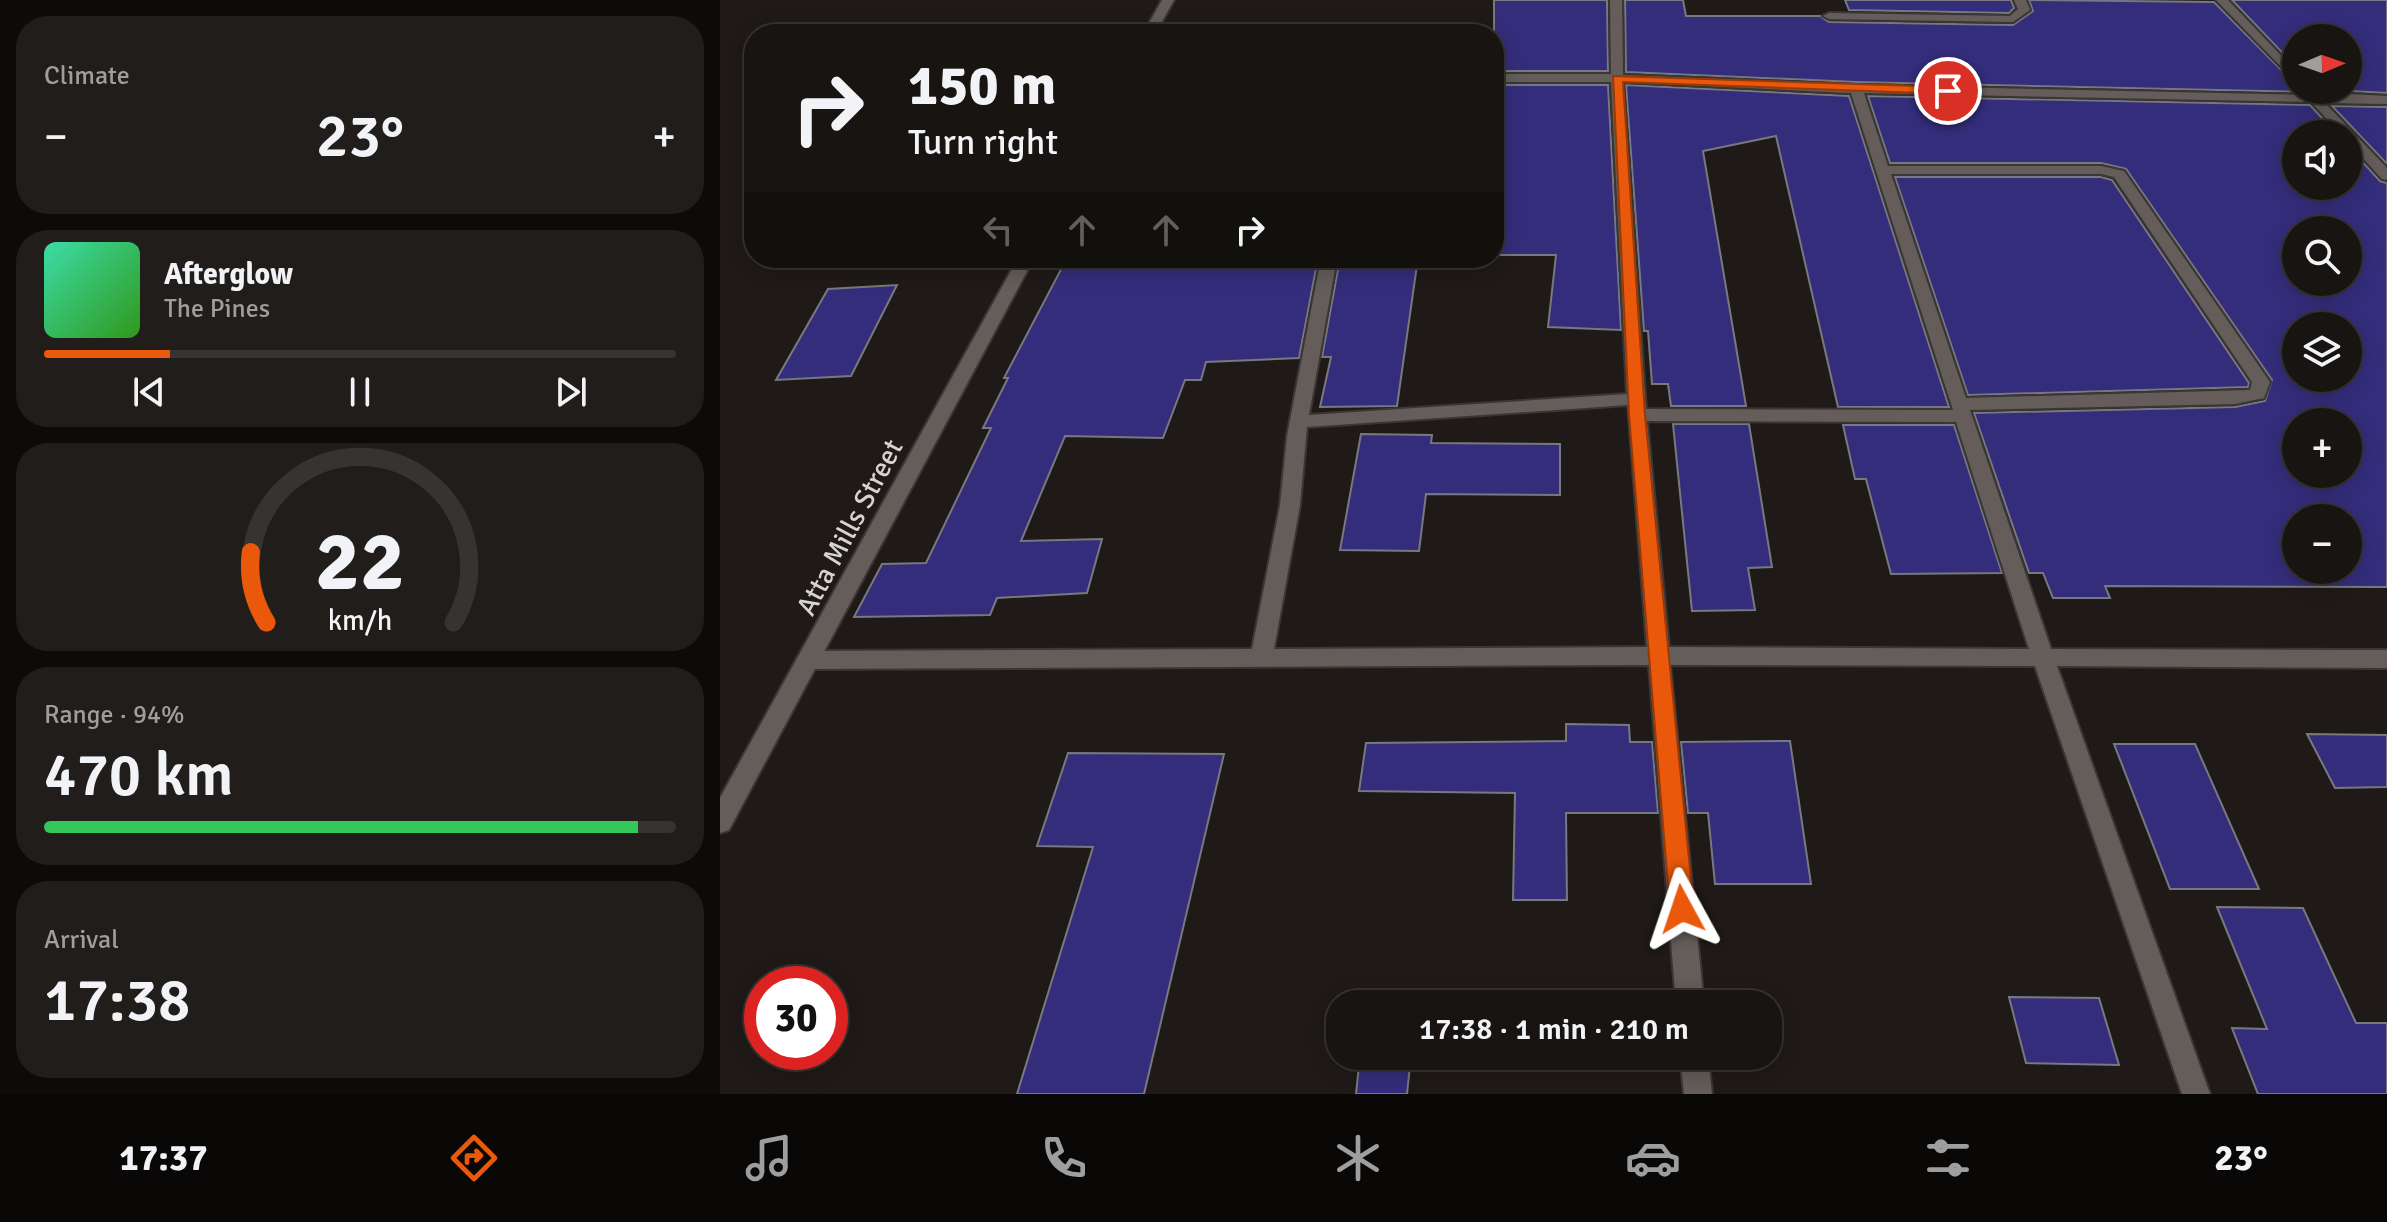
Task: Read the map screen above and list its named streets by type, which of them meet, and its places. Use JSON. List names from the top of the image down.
{
  "streets": {
    "street": ["Atta Mills Street"]
  },
  "north": "right",
  "page": {
    "tile": [
      "Climate",
      ["Range · 94%", "470 km"],
      ["Arrival", "17:38"]
    ],
    "map_buttons": ["+", "−"],
    "turn": ["150 m", "Turn right"],
    "heat": ["−", "23°", "+"],
    "song": ["Afterglow", "The Pines"],
    "limit": "30",
    "trip": "17:38 · 1 min · 210 m",
    "tabs": ["17:37", "23°"],
    "gauge": ["22", "km/h"]
  }
}
